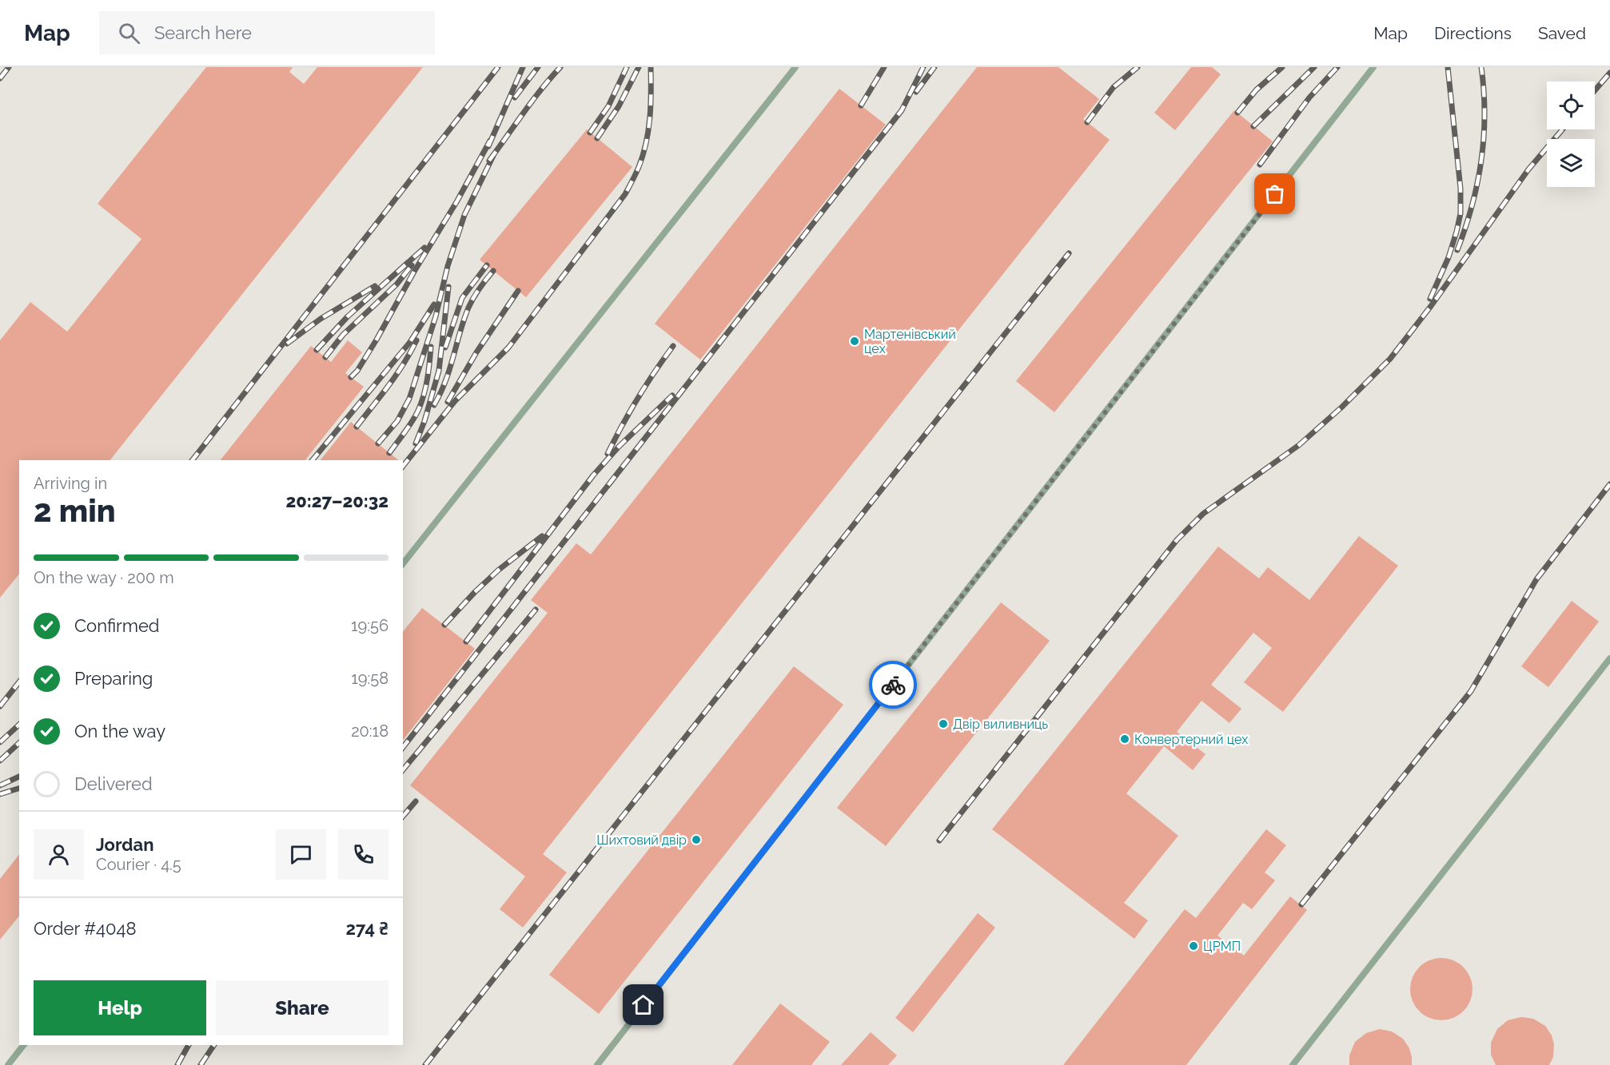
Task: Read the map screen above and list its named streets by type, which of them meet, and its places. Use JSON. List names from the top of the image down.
{
  "places": [
    "Мартенівський цех",
    "Двір виливниць",
    "Конвертерний цех",
    "Шихтовий двір",
    "ЦРМП"
  ],
  "page": {
    "header": "Map",
    "search": "Search here",
    "nav": ["Map", "Directions", "Saved"],
    "heading": ["2 min", "Arriving in", "20:27–20:32"],
    "panel": [
      "Jordan",
      "Courier · 4.5",
      "Order #4048",
      "274 ₴"
    ],
    "bar": "On the way · 200 m",
    "list": [
      ["Confirmed", "19:56"],
      ["Preparing", "19:58"],
      ["On the way", "20:18"],
      "Delivered"
    ],
    "buttons": ["Help", "Share"]
  }
}
